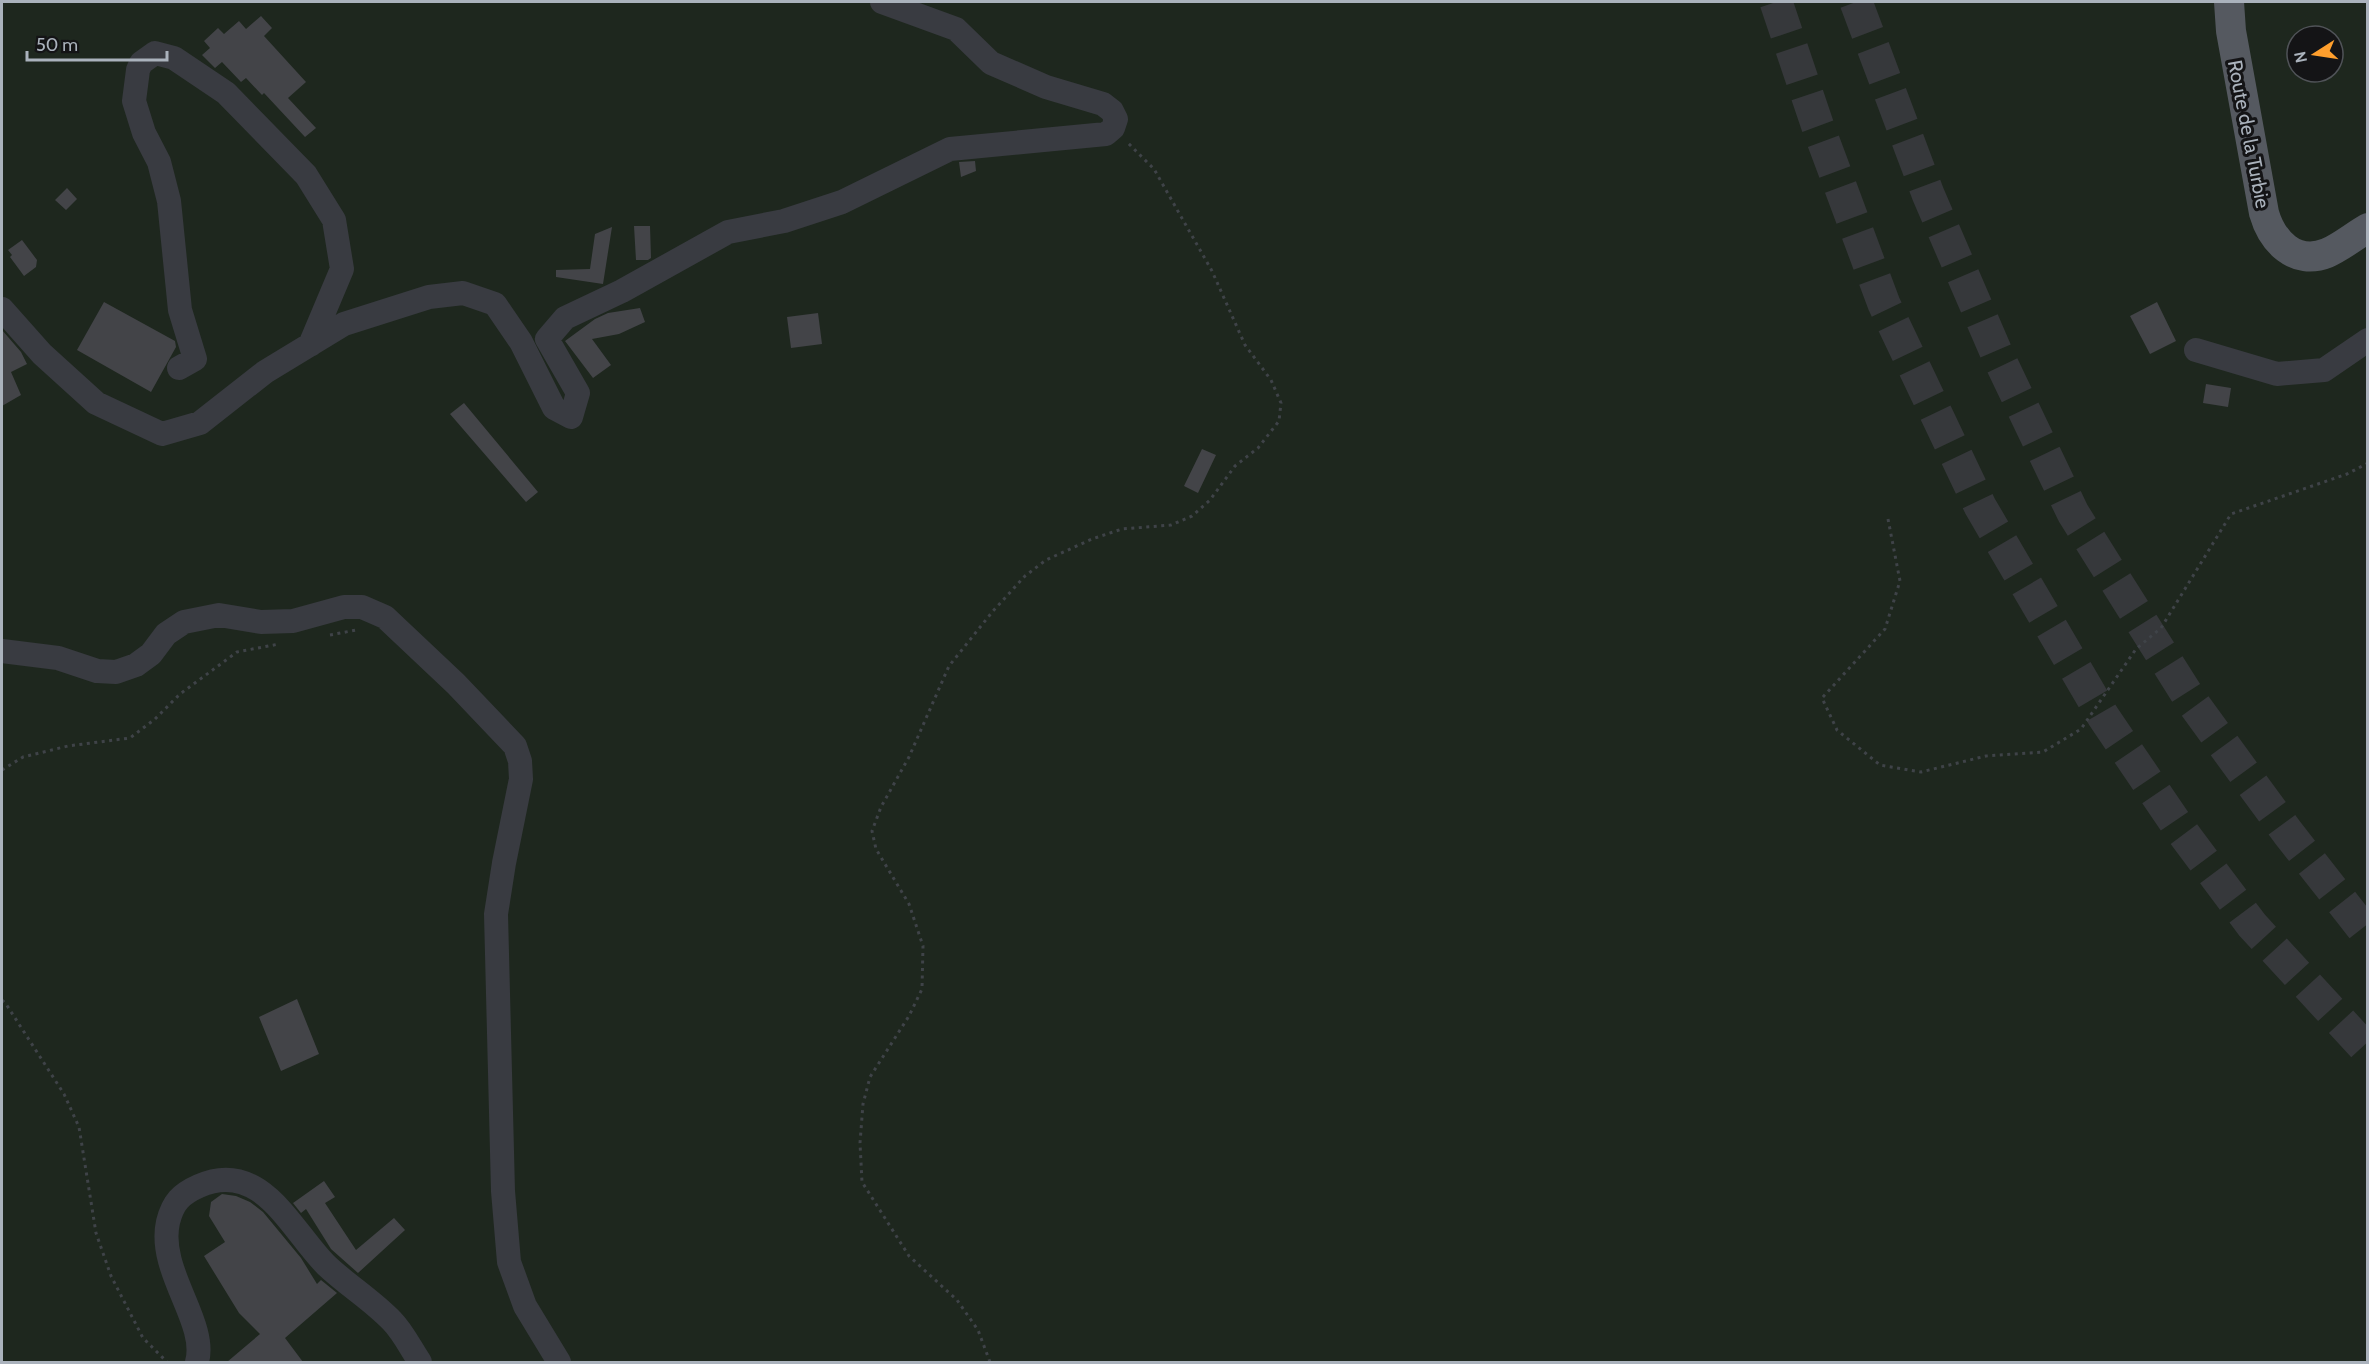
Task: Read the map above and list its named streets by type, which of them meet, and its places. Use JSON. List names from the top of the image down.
{
  "streets": {
    "main road": ["Route de la Turbie"]
  },
  "scale_bar": "50 m",
  "north": "left"
}
